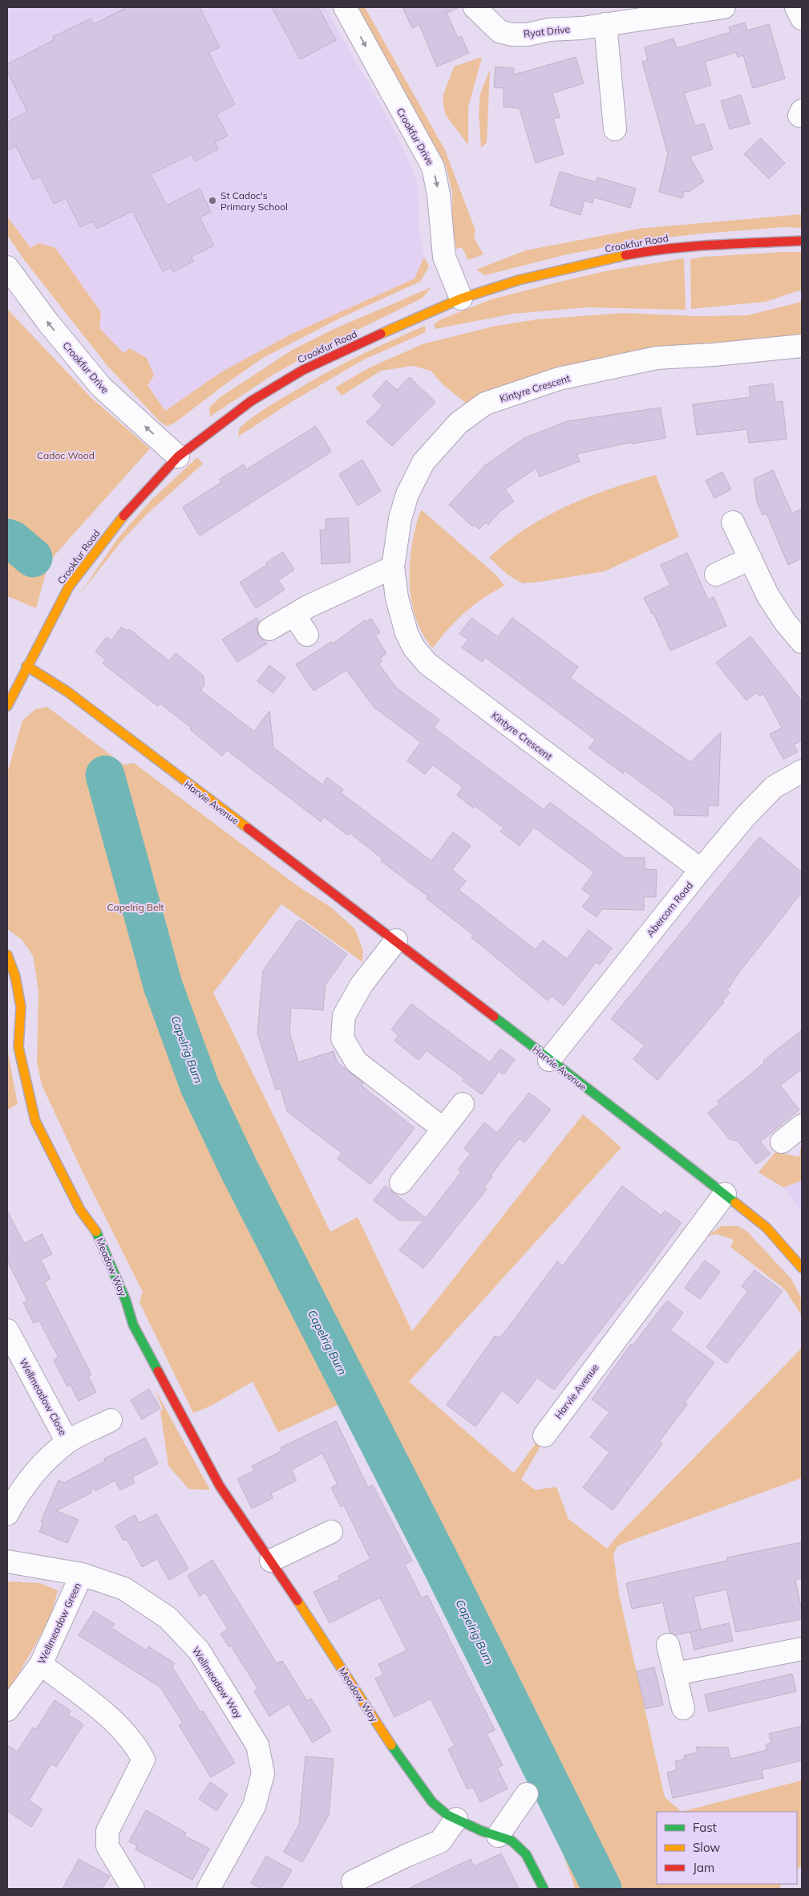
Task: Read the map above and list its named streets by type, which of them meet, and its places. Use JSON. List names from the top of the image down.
{
  "streets": {
    "street": [
      "Ryat Drive",
      "Crookfur Drive",
      "Crookfur Road",
      "Kintyre Crescent",
      "Harvie Avenue",
      "Abercorn Road",
      "Meadow Way",
      "Wellmeadow Close",
      "Wellmeadow Green",
      "Wellmeadow Way"
    ]
  },
  "crossings": [
    ["Crookfur Drive", "Crookfur Road"],
    ["Crookfur Road", "Harvie Avenue"],
    ["Kintyre Crescent", "Abercorn Road"],
    ["Harvie Avenue", "Abercorn Road"],
    ["Wellmeadow Green", "Wellmeadow Way"]
  ],
  "water": ["Capelrig Burn"],
  "parks": ["Cadoc Wood", "Capelrig Belt"],
  "places": ["St Cadoc's Primary School"],
  "legend": ["Fast", "Slow", "Jam"]
}
